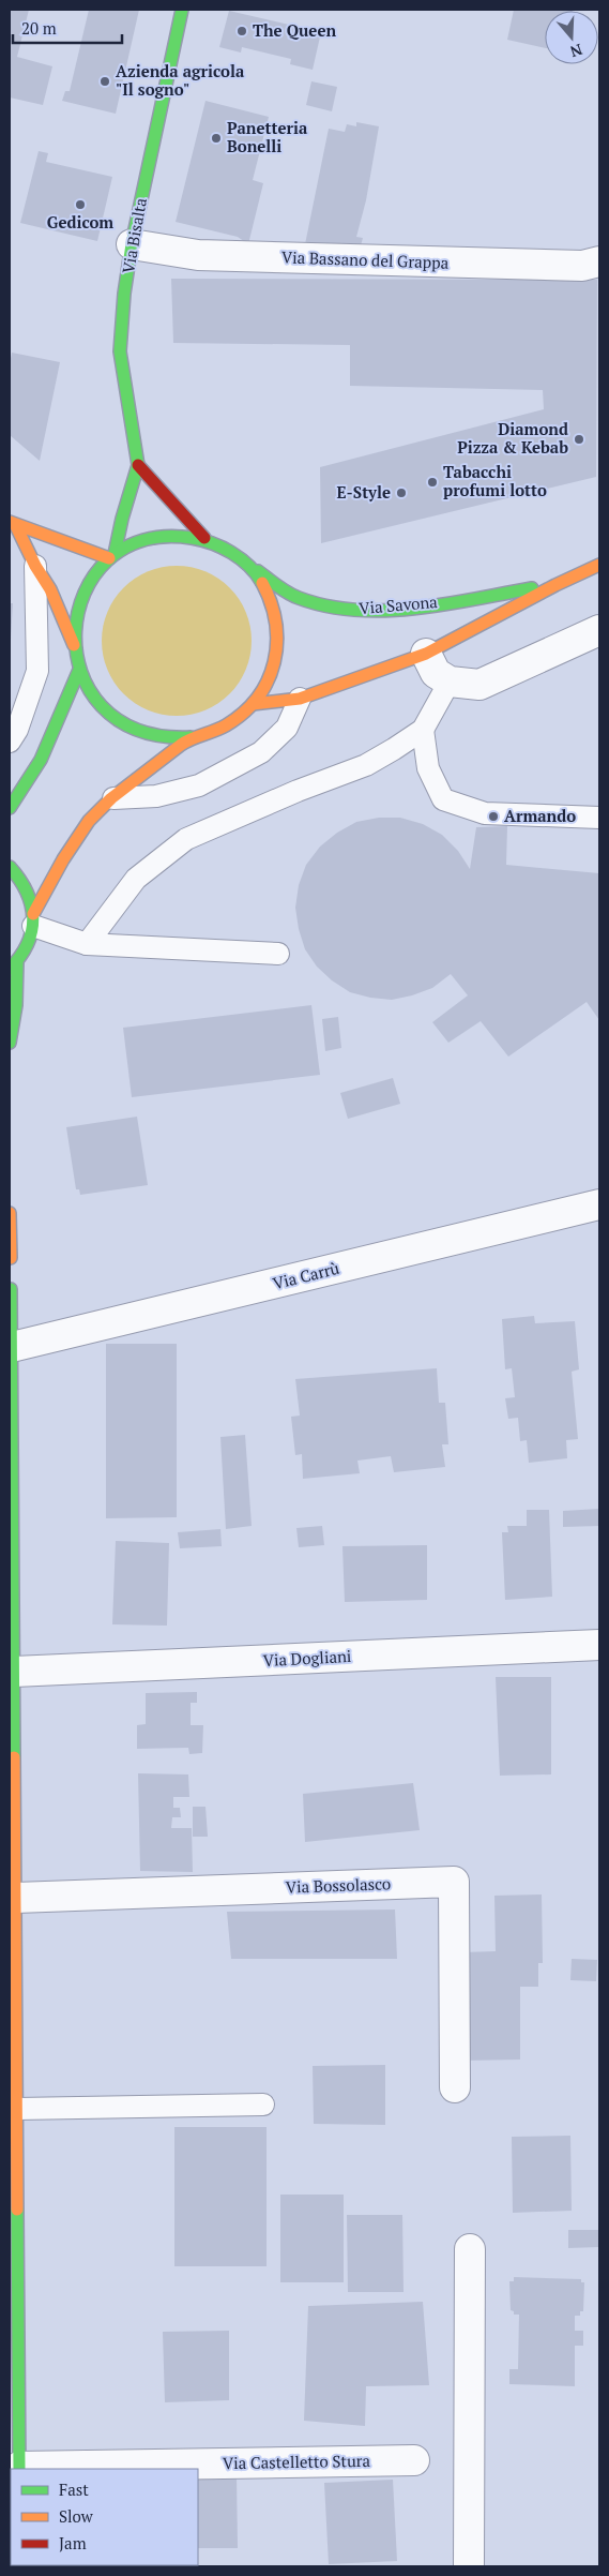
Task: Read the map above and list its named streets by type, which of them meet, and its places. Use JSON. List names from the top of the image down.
{
  "streets": {
    "street": [
      "Via Bisalta",
      "Via Bassano del Grappa",
      "Via Savona",
      "Via Carrù",
      "Via Dogliani",
      "Via Bossolasco",
      "Via Castelletto Stura"
    ]
  },
  "crossings": [
    ["Via Bisalta", "Via Bassano del Grappa"],
    ["Via Carrù", "Via Castelletto Stura"],
    ["Via Dogliani", "Via Castelletto Stura"],
    ["Via Bossolasco", "Via Castelletto Stura"]
  ],
  "places": [
    "The Queen",
    "Azienda agricola \"Il sogno\"",
    "Panetteria Bonelli",
    "Gedicom",
    "Diamond Pizza & Kebab",
    "Tabacchi profumi lotto",
    "E-Style",
    "Armando"
  ],
  "legend": ["Fast", "Slow", "Jam"],
  "scale_bar": "20 m",
  "north": "bottom"
}
